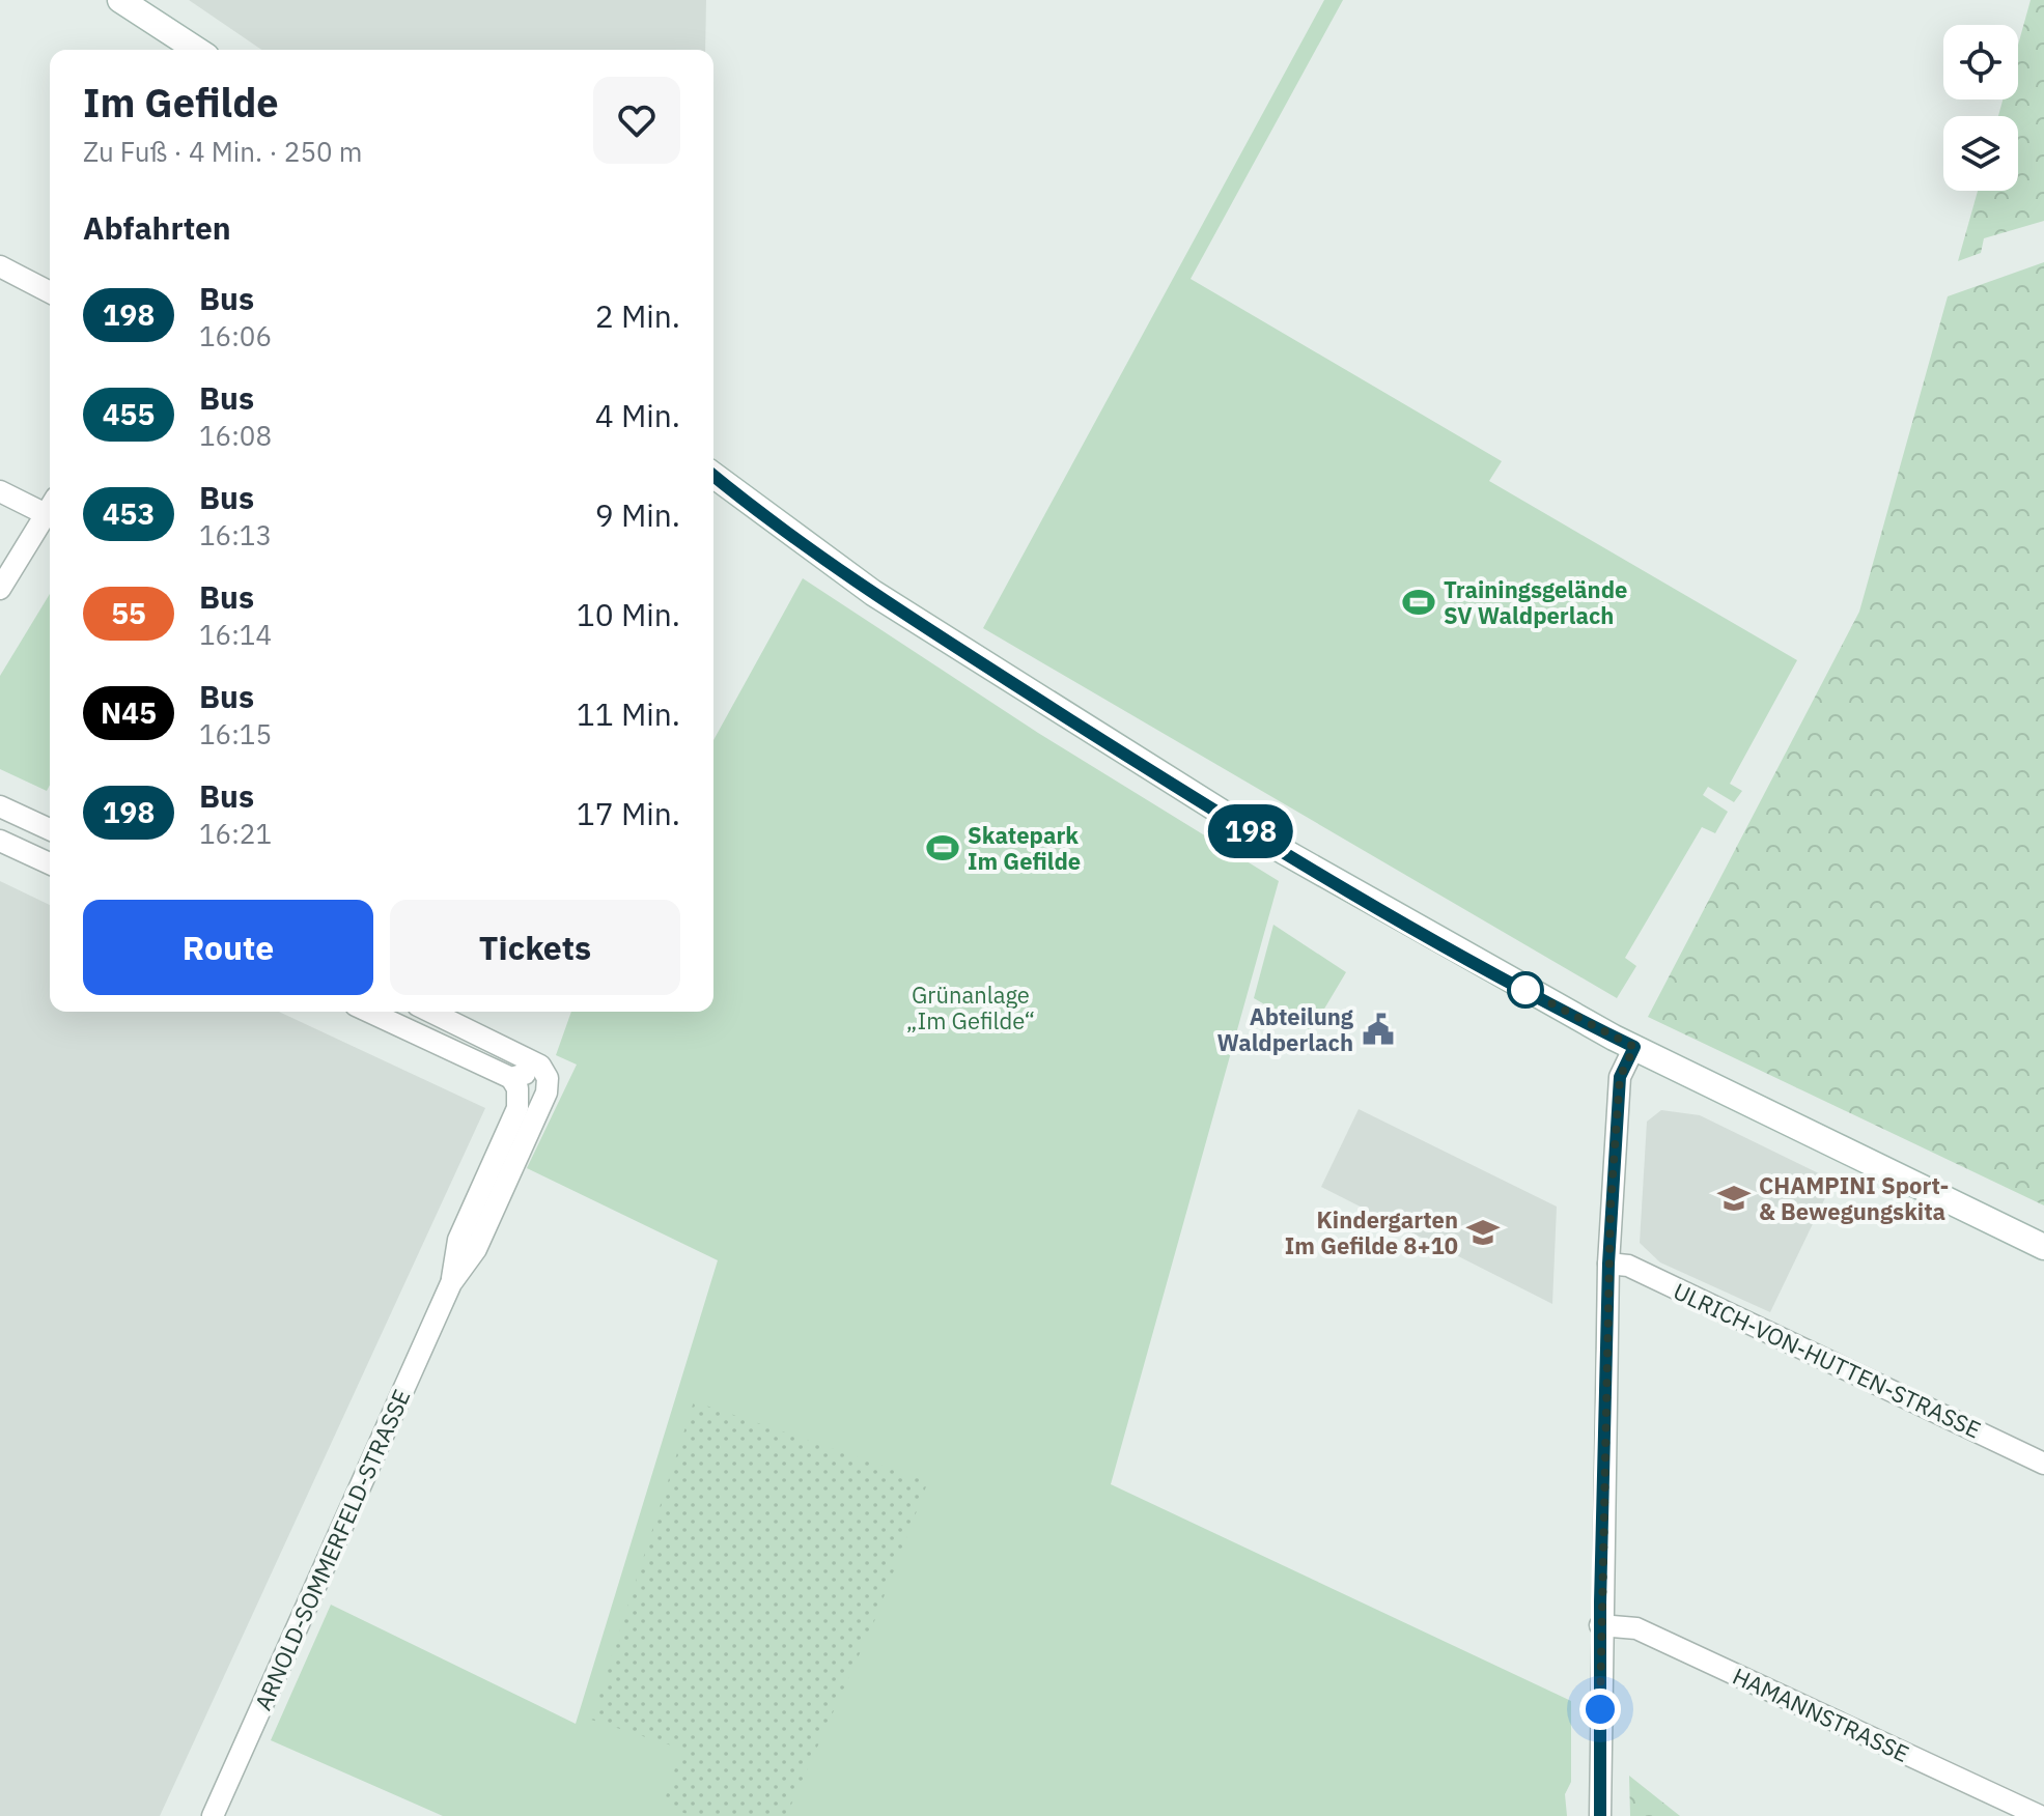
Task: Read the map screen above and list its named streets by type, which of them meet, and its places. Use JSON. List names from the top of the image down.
{
  "streets": {
    "street": ["ULRICH-VON-HUTTEN-STRASSE", "ARNOLD-SOMMERFELD-STRASSE", "HAMANNSTRASSE"]
  },
  "parks": ["Grünanlage „Im Gefilde“"],
  "places": {
    "sports": ["Trainingsgelände SV Waldperlach", "Skatepark Im Gefilde"],
    "public building": ["Abteilung Waldperlach"],
    "school or university": ["CHAMPINI Sport- & Bewegungskita", "Kindergarten Im Gefilde 8+10"]
  },
  "lines": ["bus line 198"],
  "page": {
    "on_map": "198",
    "heading": [
      ["Im Gefilde", "Zu Fuß · 4 Min. · 250 m"],
      "Abfahrten"
    ],
    "list": [
      {
        "mark": "198",
        "name": "Bus",
        "note": "16:06",
        "value": "2 Min."
      },
      {
        "mark": "455",
        "name": "Bus",
        "note": "16:08",
        "value": "4 Min."
      },
      {
        "mark": "453",
        "name": "Bus",
        "note": "16:13",
        "value": "9 Min."
      },
      {
        "mark": "55",
        "name": "Bus",
        "note": "16:14",
        "value": "10 Min."
      },
      {
        "mark": "N45",
        "name": "Bus",
        "note": "16:15",
        "value": "11 Min."
      },
      {
        "mark": "198",
        "name": "Bus",
        "note": "16:21",
        "value": "17 Min."
      }
    ],
    "buttons": ["Route", "Tickets"]
  }
}
